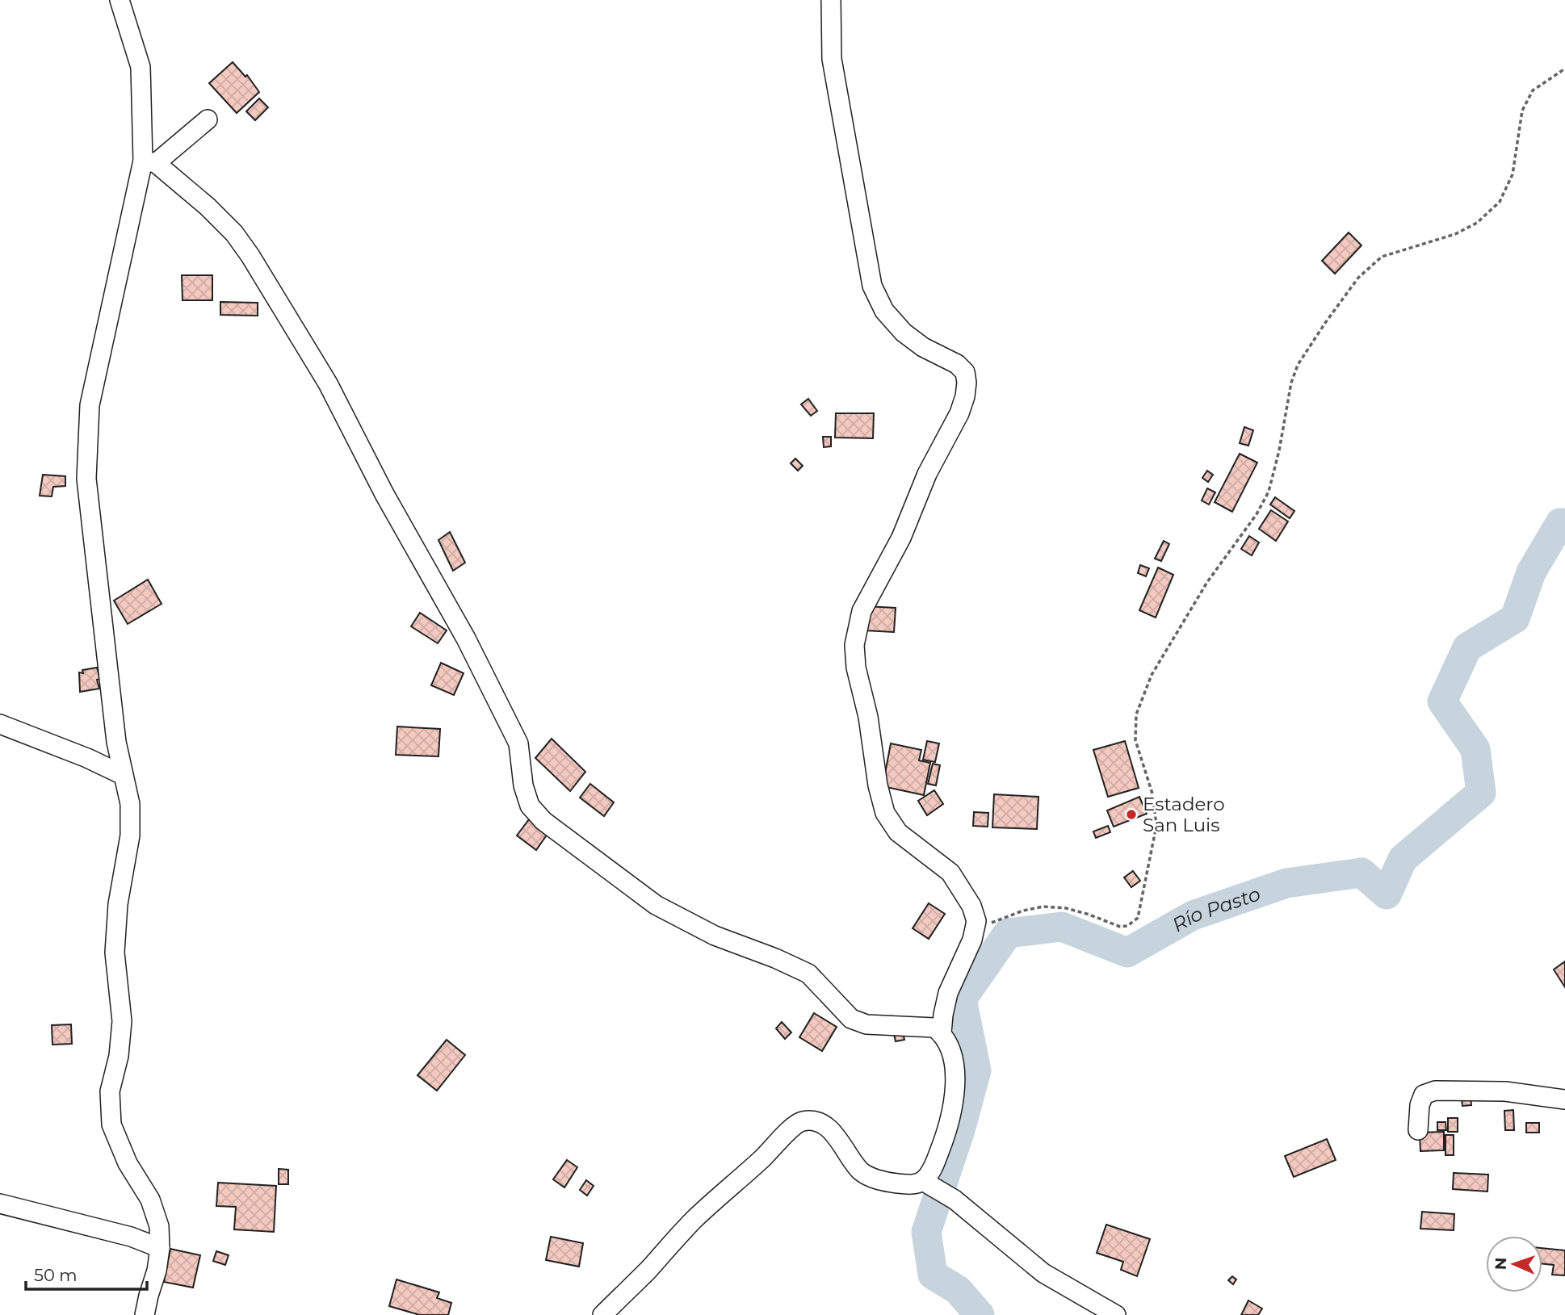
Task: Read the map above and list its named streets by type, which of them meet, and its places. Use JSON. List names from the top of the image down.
{
  "water": ["Río Pasto"],
  "places": ["Estadero San Luis"],
  "scale_bar": "50 m",
  "north": "left"
}
